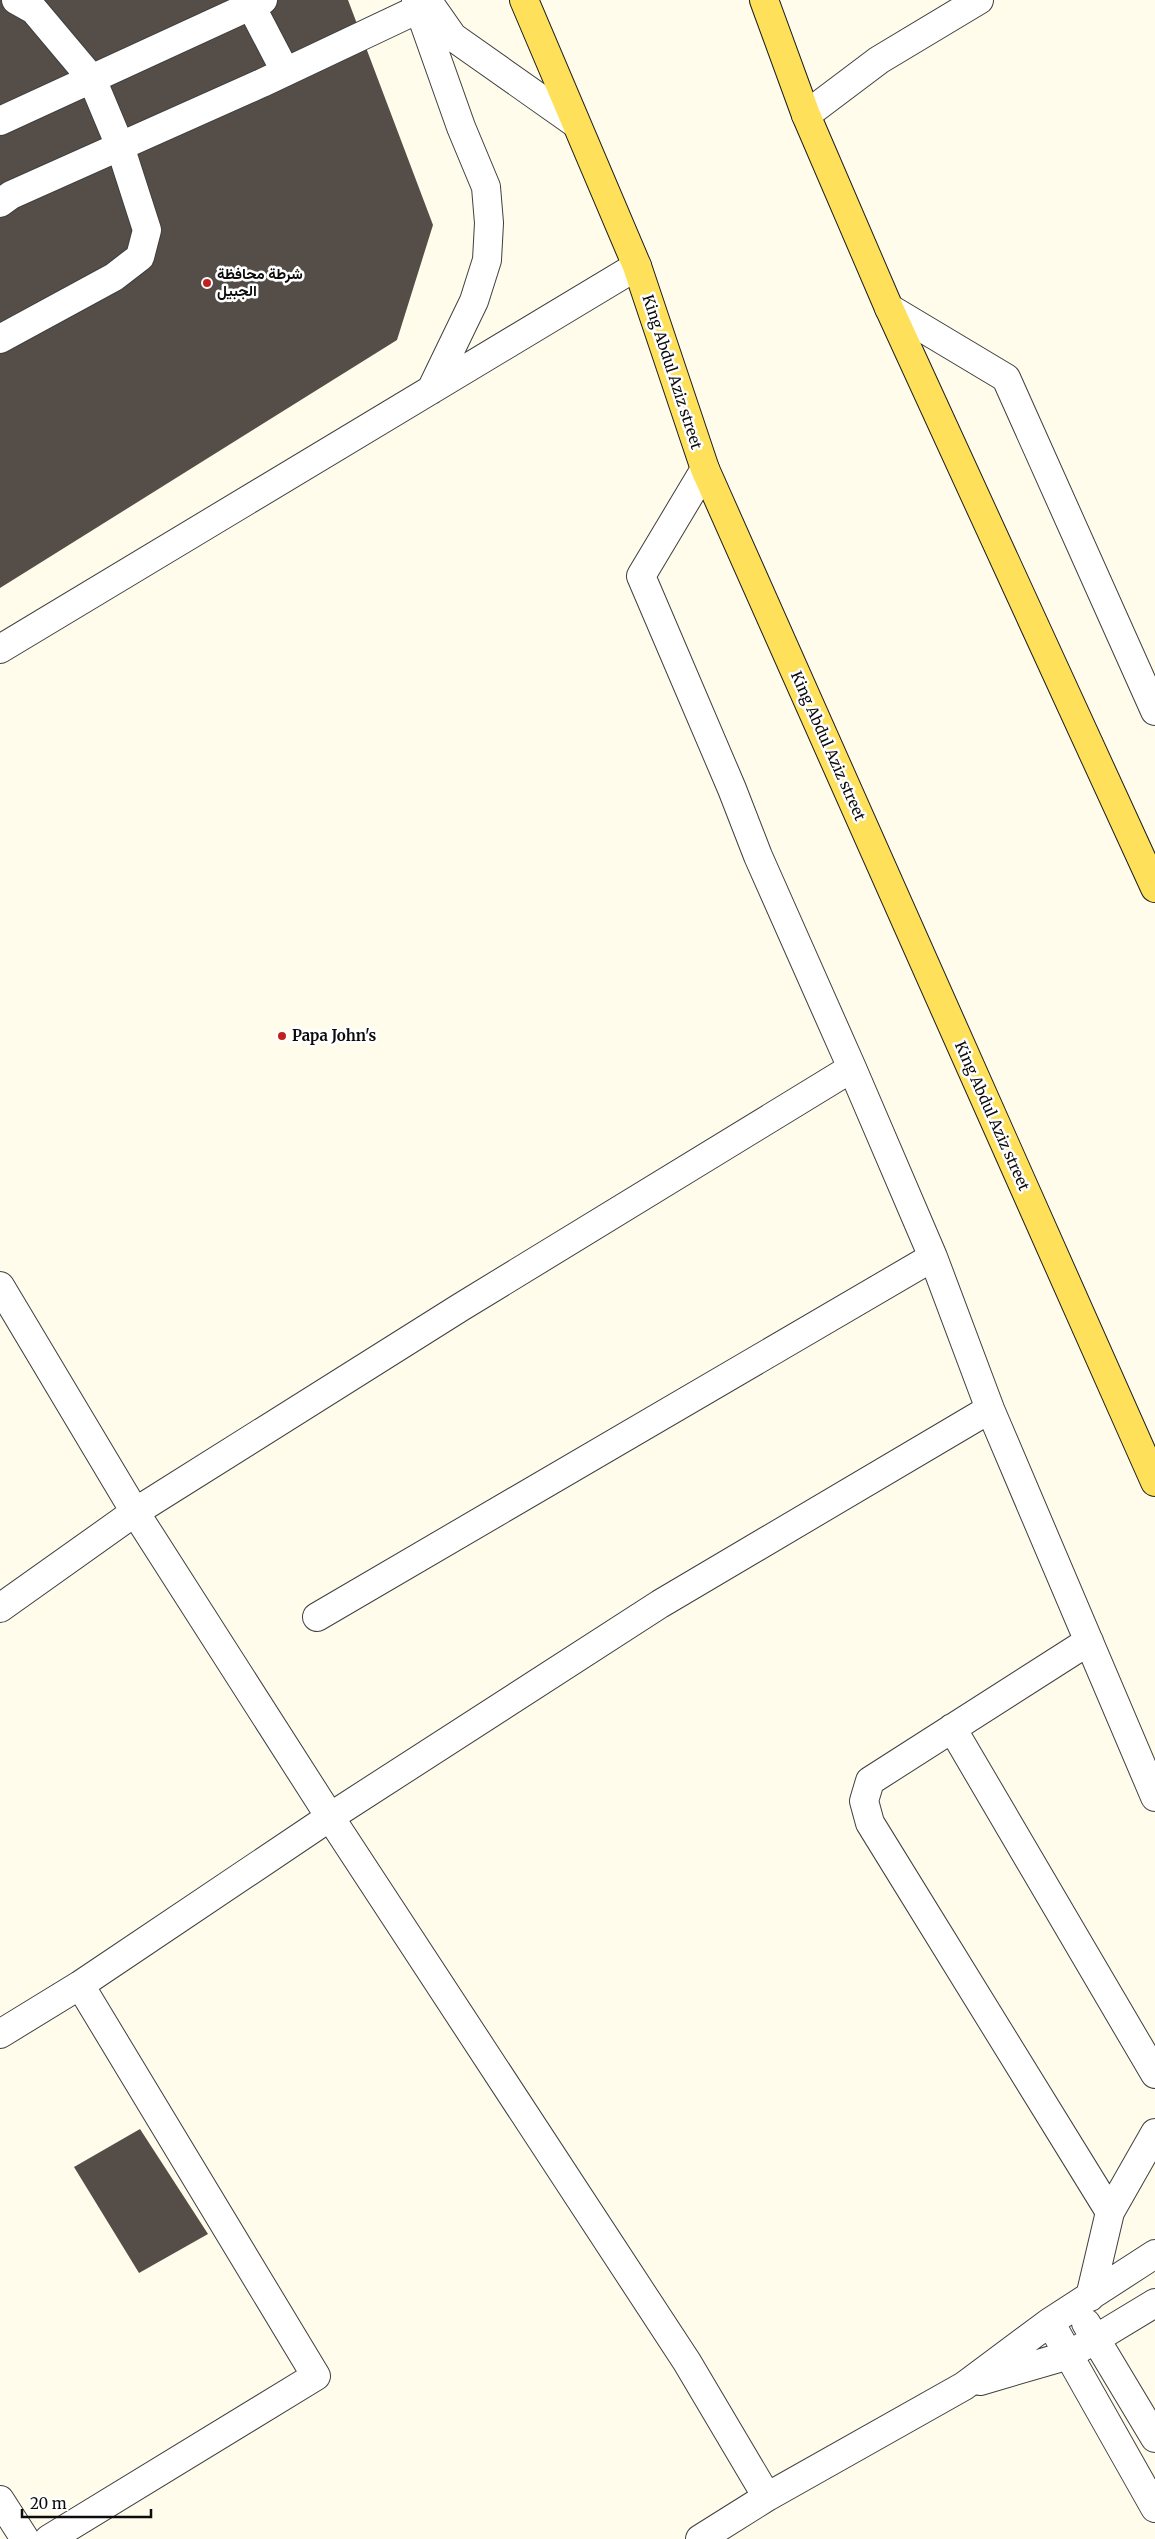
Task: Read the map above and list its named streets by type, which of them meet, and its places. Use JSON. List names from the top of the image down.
{
  "streets": {
    "main road": ["King Abdul Aziz street"]
  },
  "places": ["شرطة محافظة الجبيل", "Papa John's"],
  "scale_bar": "20 m"
}
